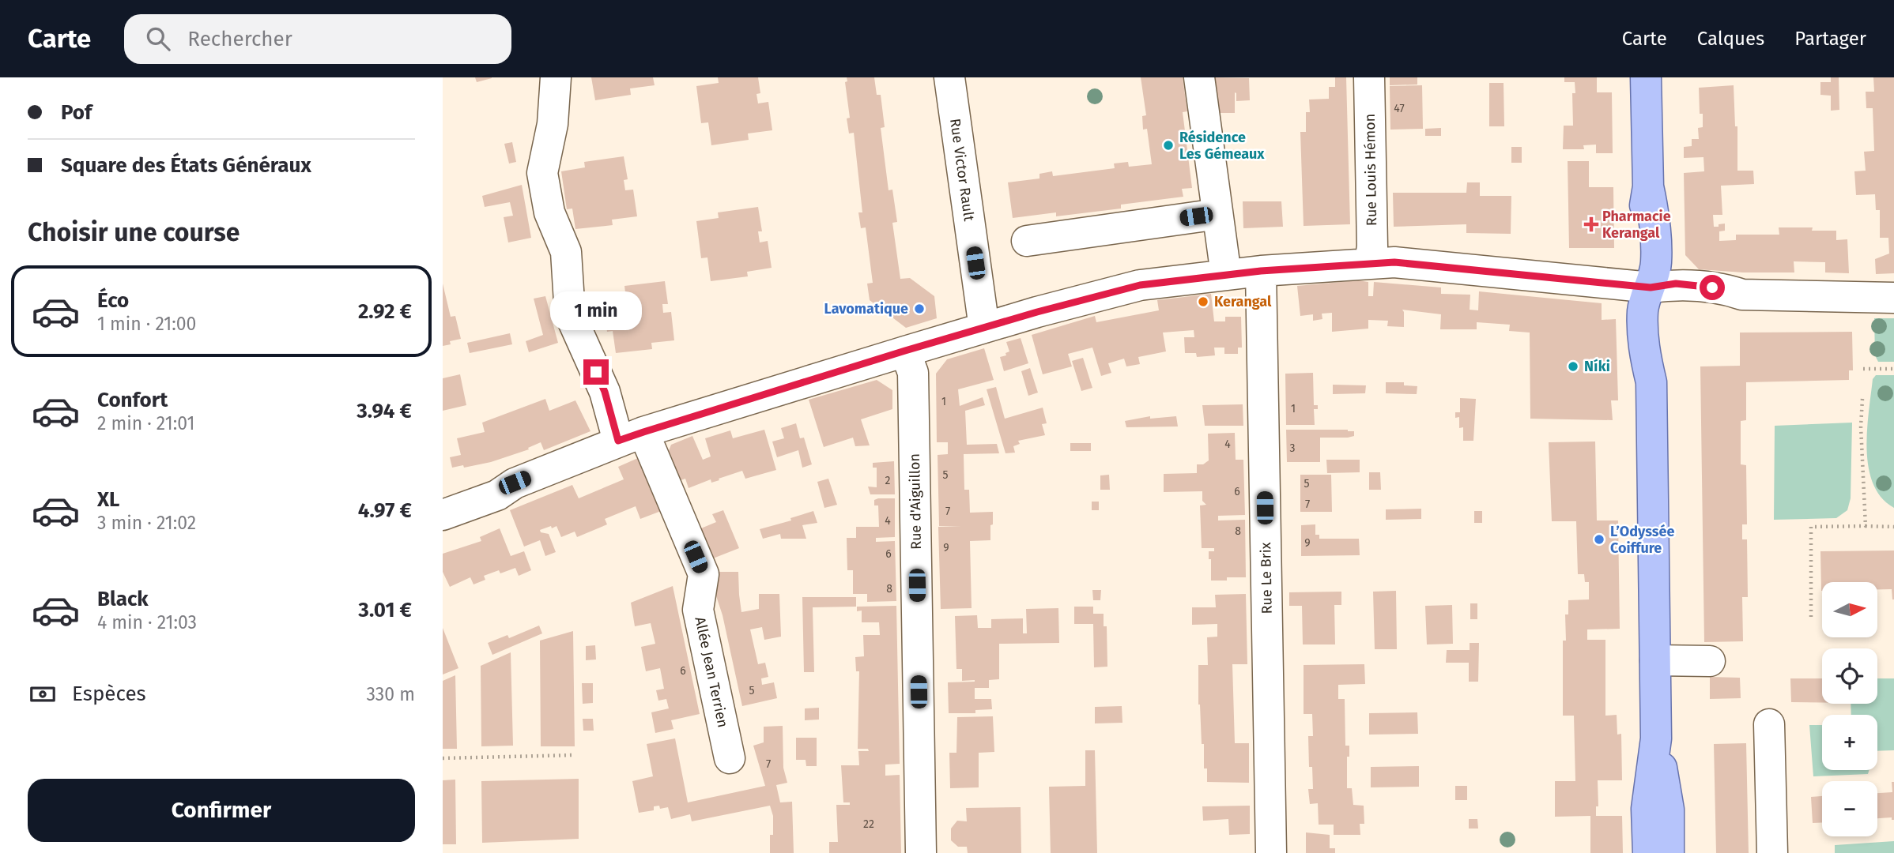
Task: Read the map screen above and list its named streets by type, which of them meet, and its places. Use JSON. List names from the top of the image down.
{
  "streets": {
    "street": [
      "Rue Victor Rault",
      "Rue Louis Hémon",
      "Rue d'Aiguillon",
      "Rue Le Brix",
      "Allée Jean Terrien"
    ]
  },
  "places": {
    "other": [
      "Résidence Les Gémeaux",
      "Kerangal",
      "Lavomatique",
      "Níki",
      "L’Odyssée Coiffure"
    ],
    "health": ["Pharmacie Kerangal"]
  },
  "house_numbers": [
    "47",
    "1",
    "1",
    "4",
    "3",
    "5",
    "2",
    "5",
    "6",
    "7",
    "7",
    "4",
    "8",
    "9",
    "9",
    "6",
    "8",
    "6",
    "5",
    "7",
    "22"
  ],
  "north": "right",
  "page": {
    "header": "Carte",
    "search": "Rechercher",
    "nav": ["Carte", "Calques", "Partager"],
    "banner": ["Pof", "Square des États Généraux"],
    "heading": "Choisir une course",
    "list": [
      {
        "name": "Éco",
        "note": "1 min · 21:00",
        "value": "2.92 €"
      },
      {
        "name": "Confort",
        "note": "2 min · 21:01",
        "value": "3.94 €"
      },
      {
        "name": "XL",
        "note": "3 min · 21:02",
        "value": "4.97 €"
      },
      {
        "name": "Black",
        "note": "4 min · 21:03",
        "value": "3.01 €"
      }
    ],
    "bubble": "1 min",
    "map_buttons": ["+", "−"],
    "pay": ["Espèces", "330 m"],
    "buttons": "Confirmer"
  }
}
